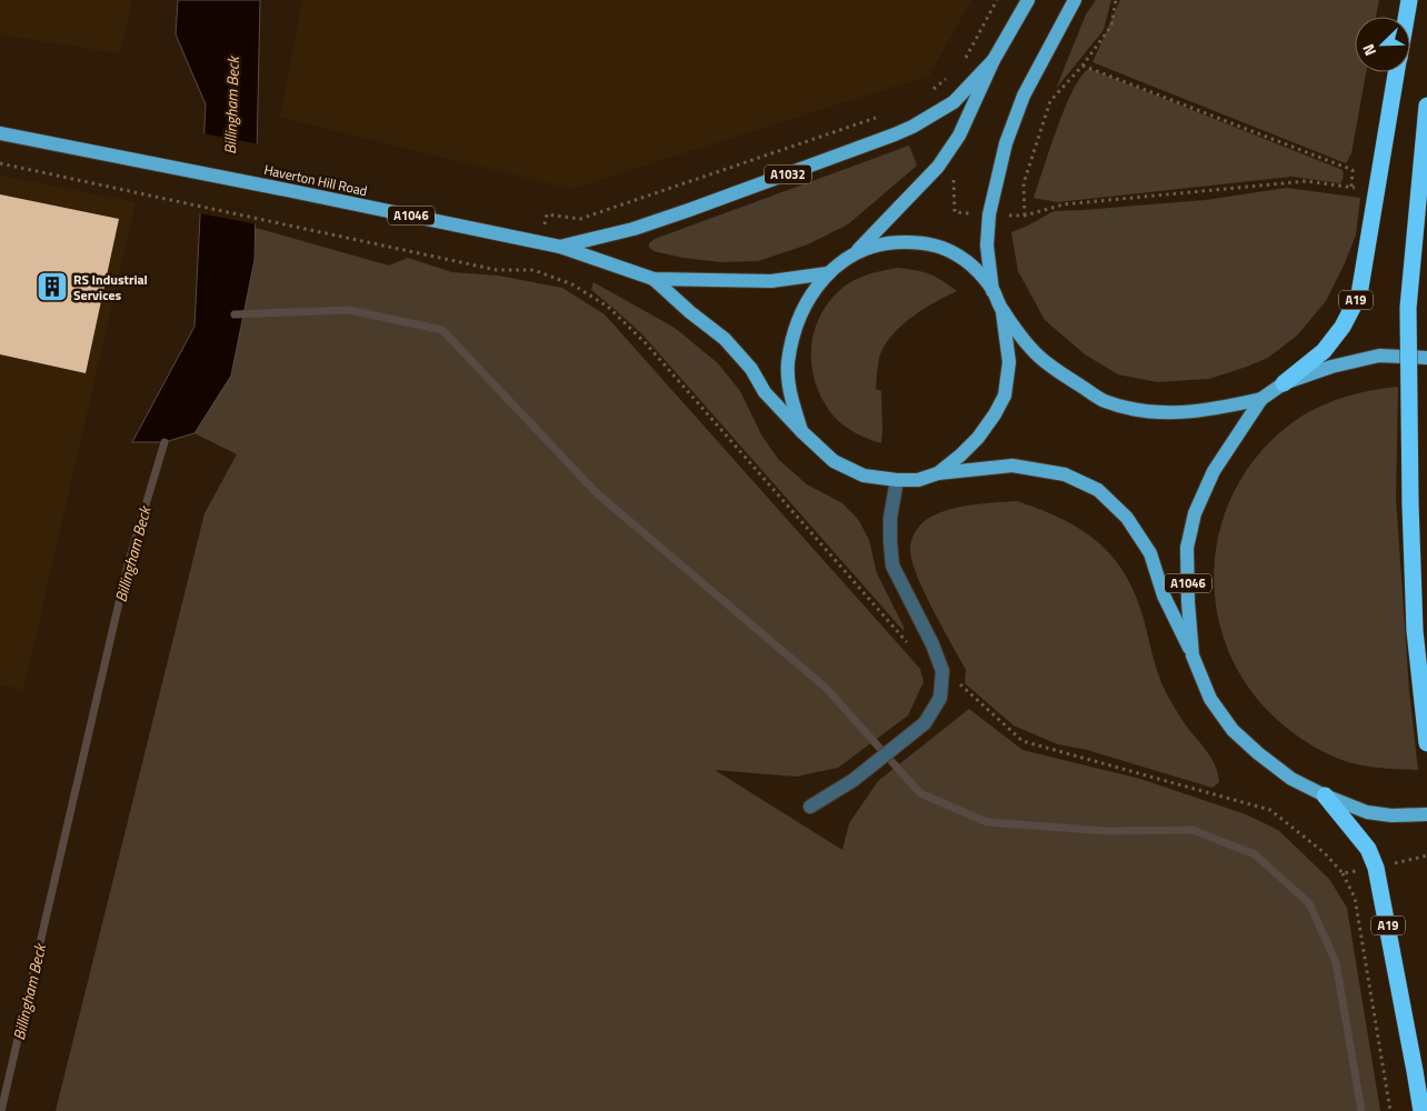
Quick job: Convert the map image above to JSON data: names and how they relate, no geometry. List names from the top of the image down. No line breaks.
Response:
{"streets":{"highway":["A19"],"main road":["A1032","Haverton Hill Road","A1046"]},"crossings":[["A1032","Haverton Hill Road"],["A1032","A1046"],["Haverton Hill Road","A1046"],["A1046","A19"]],"water":["Billingham Beck"],"places":{"building":["RS Industrial Services"]},"north":"bottom left"}
